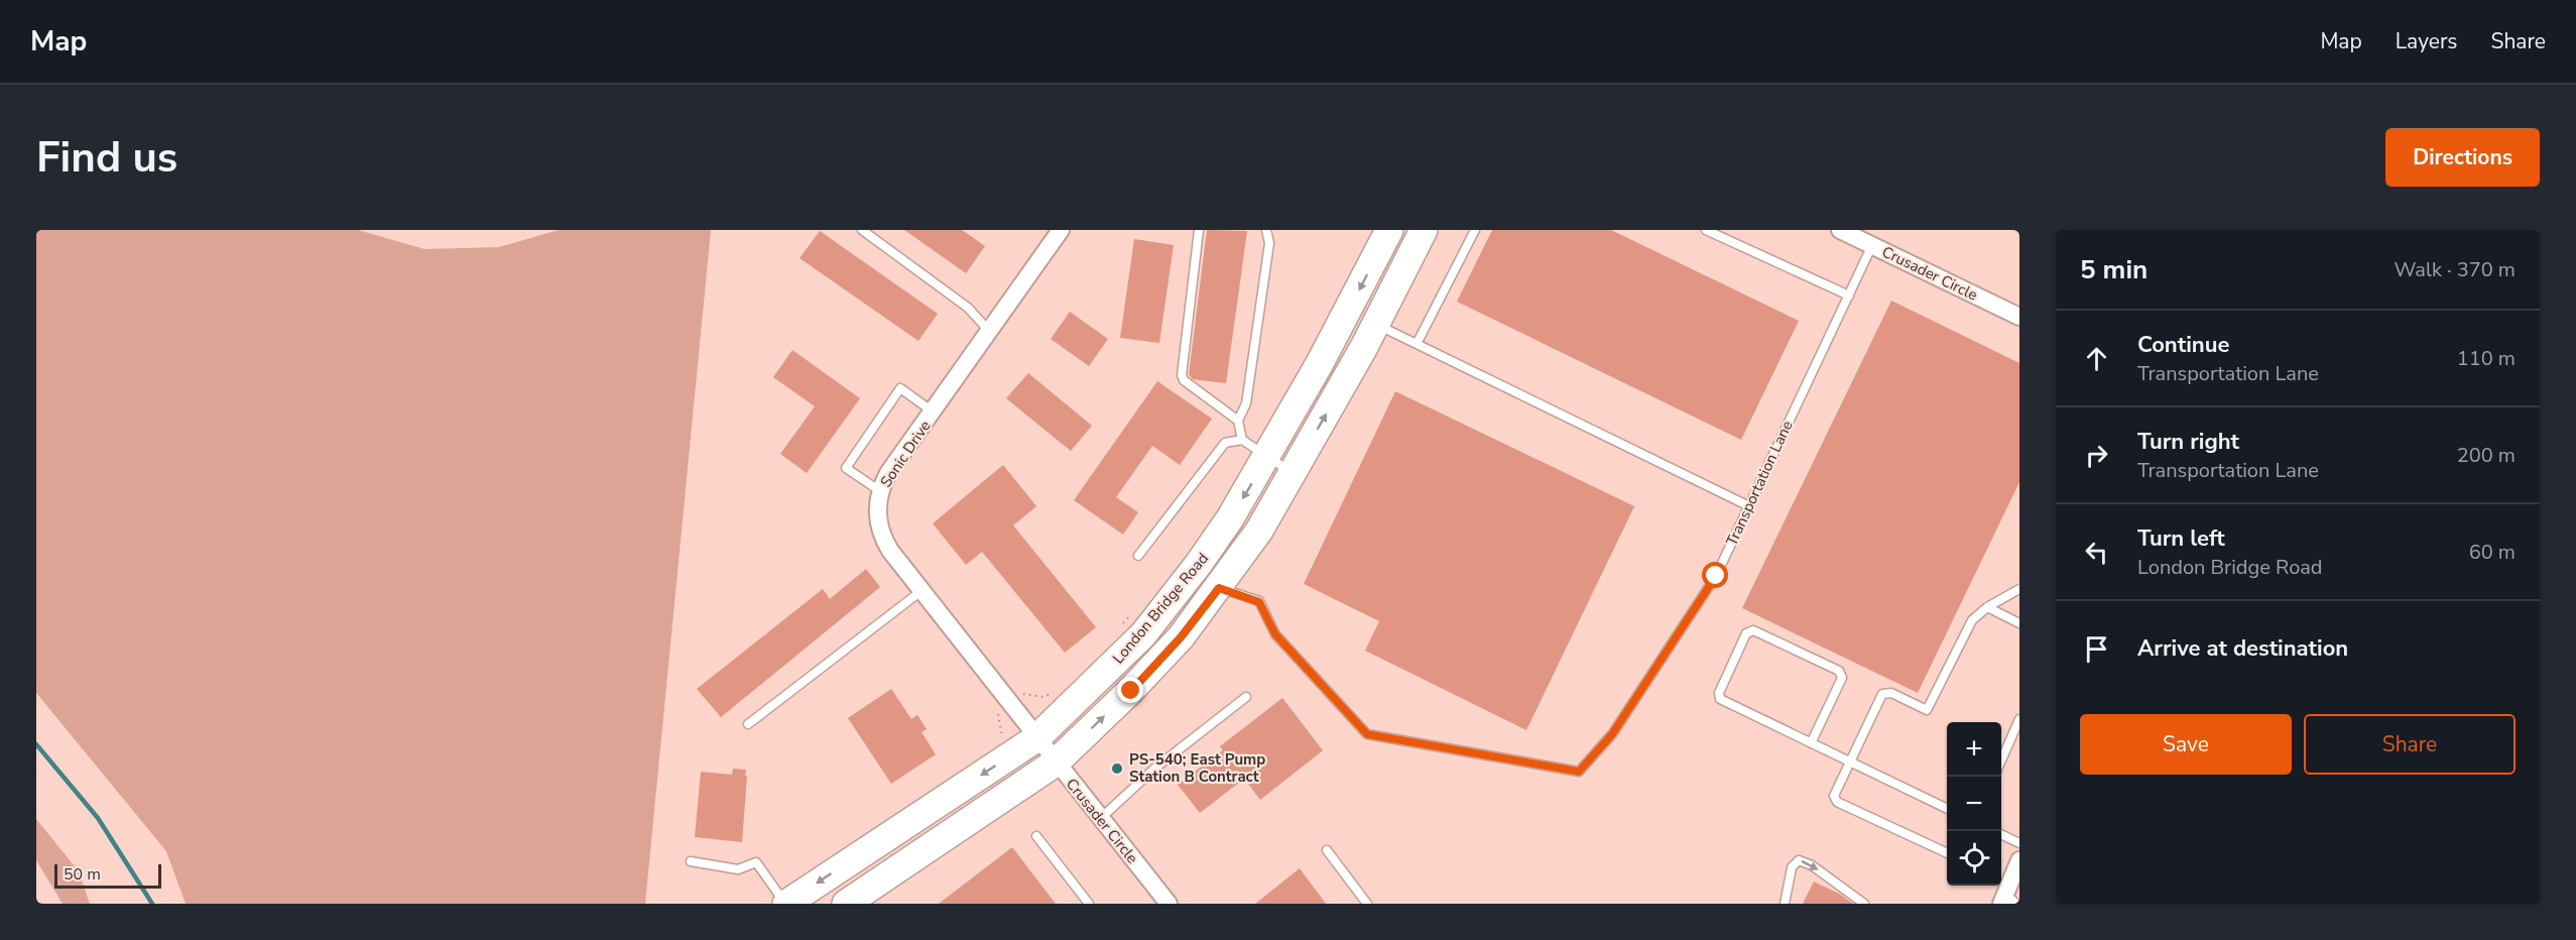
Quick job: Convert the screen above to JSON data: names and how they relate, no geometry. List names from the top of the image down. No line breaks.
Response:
{"streets":{"main road":["London Bridge Road"],"street":["Crusader Circle","Sonic Drive"],"lane":["Transportation Lane"]},"crossings":[["Crusader Circle","Sonic Drive"],["Crusader Circle","Transportation Lane"],["Crusader Circle","London Bridge Road"],["Sonic Drive","London Bridge Road"],["Transportation Lane","London Bridge Road"]],"places":["PS-540; East Pump Station B Contract"],"scale_bar":"50 m","page":{"header":"Map","nav":["Map","Layers","Share"],"buttons":["Directions",["Save","Share"]],"title":"Find us","heading":["5 min","Walk · 370 m"],"list":[["Continue","Transportation Lane","110 m"],["Turn right","Transportation Lane","200 m"],["Turn left","London Bridge Road","60 m"],"Arrive at destination"],"map_buttons":["+","−"],"scale":"50 m"}}
